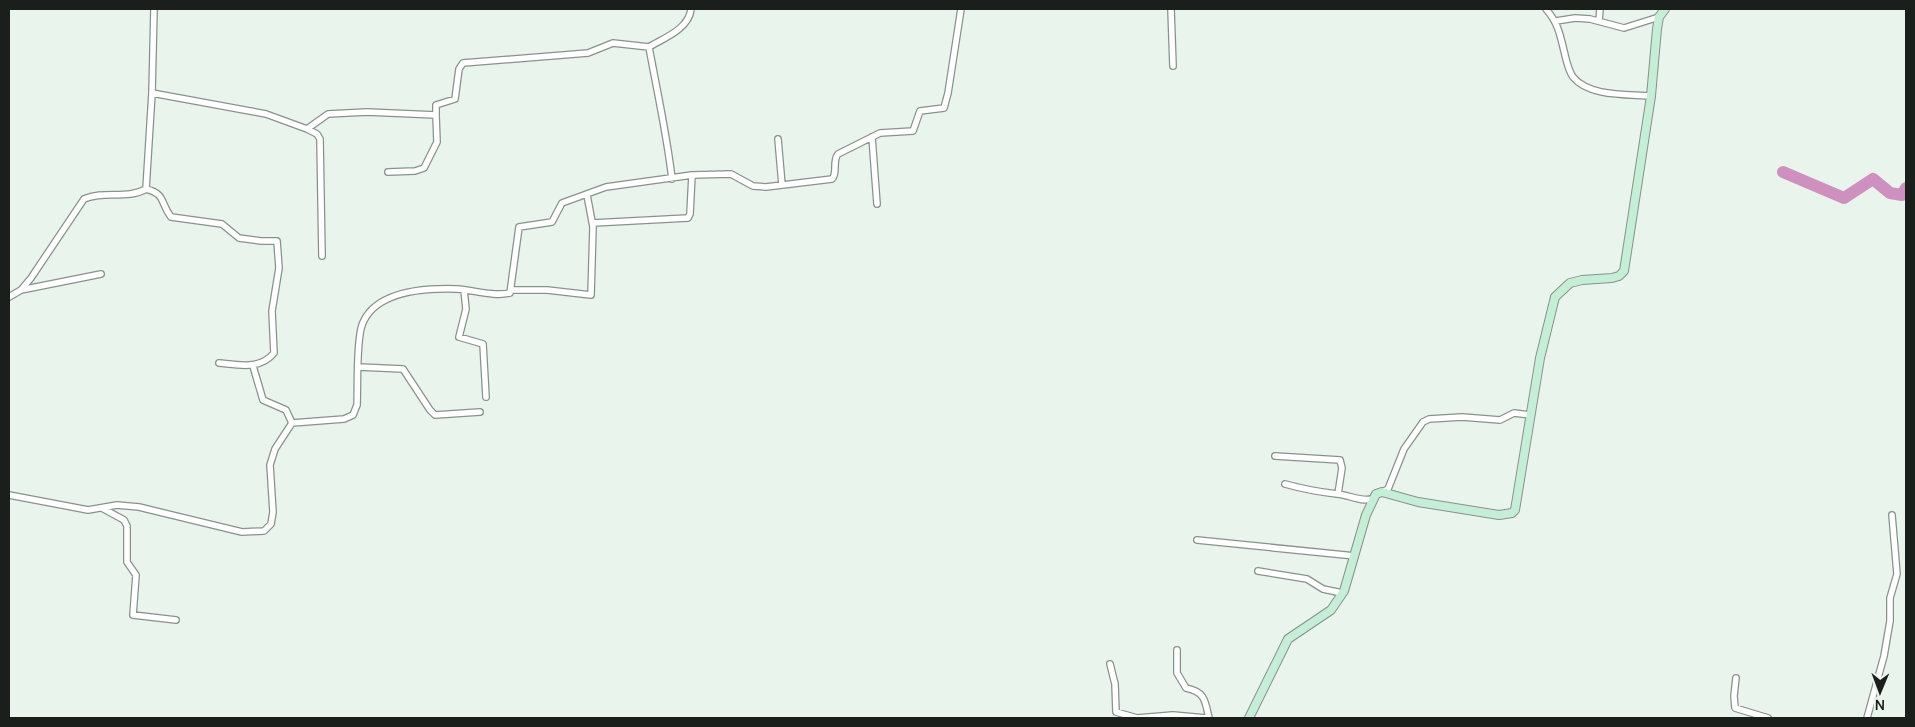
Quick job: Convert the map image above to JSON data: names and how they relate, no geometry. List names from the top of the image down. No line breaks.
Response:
{"north":"bottom"}
